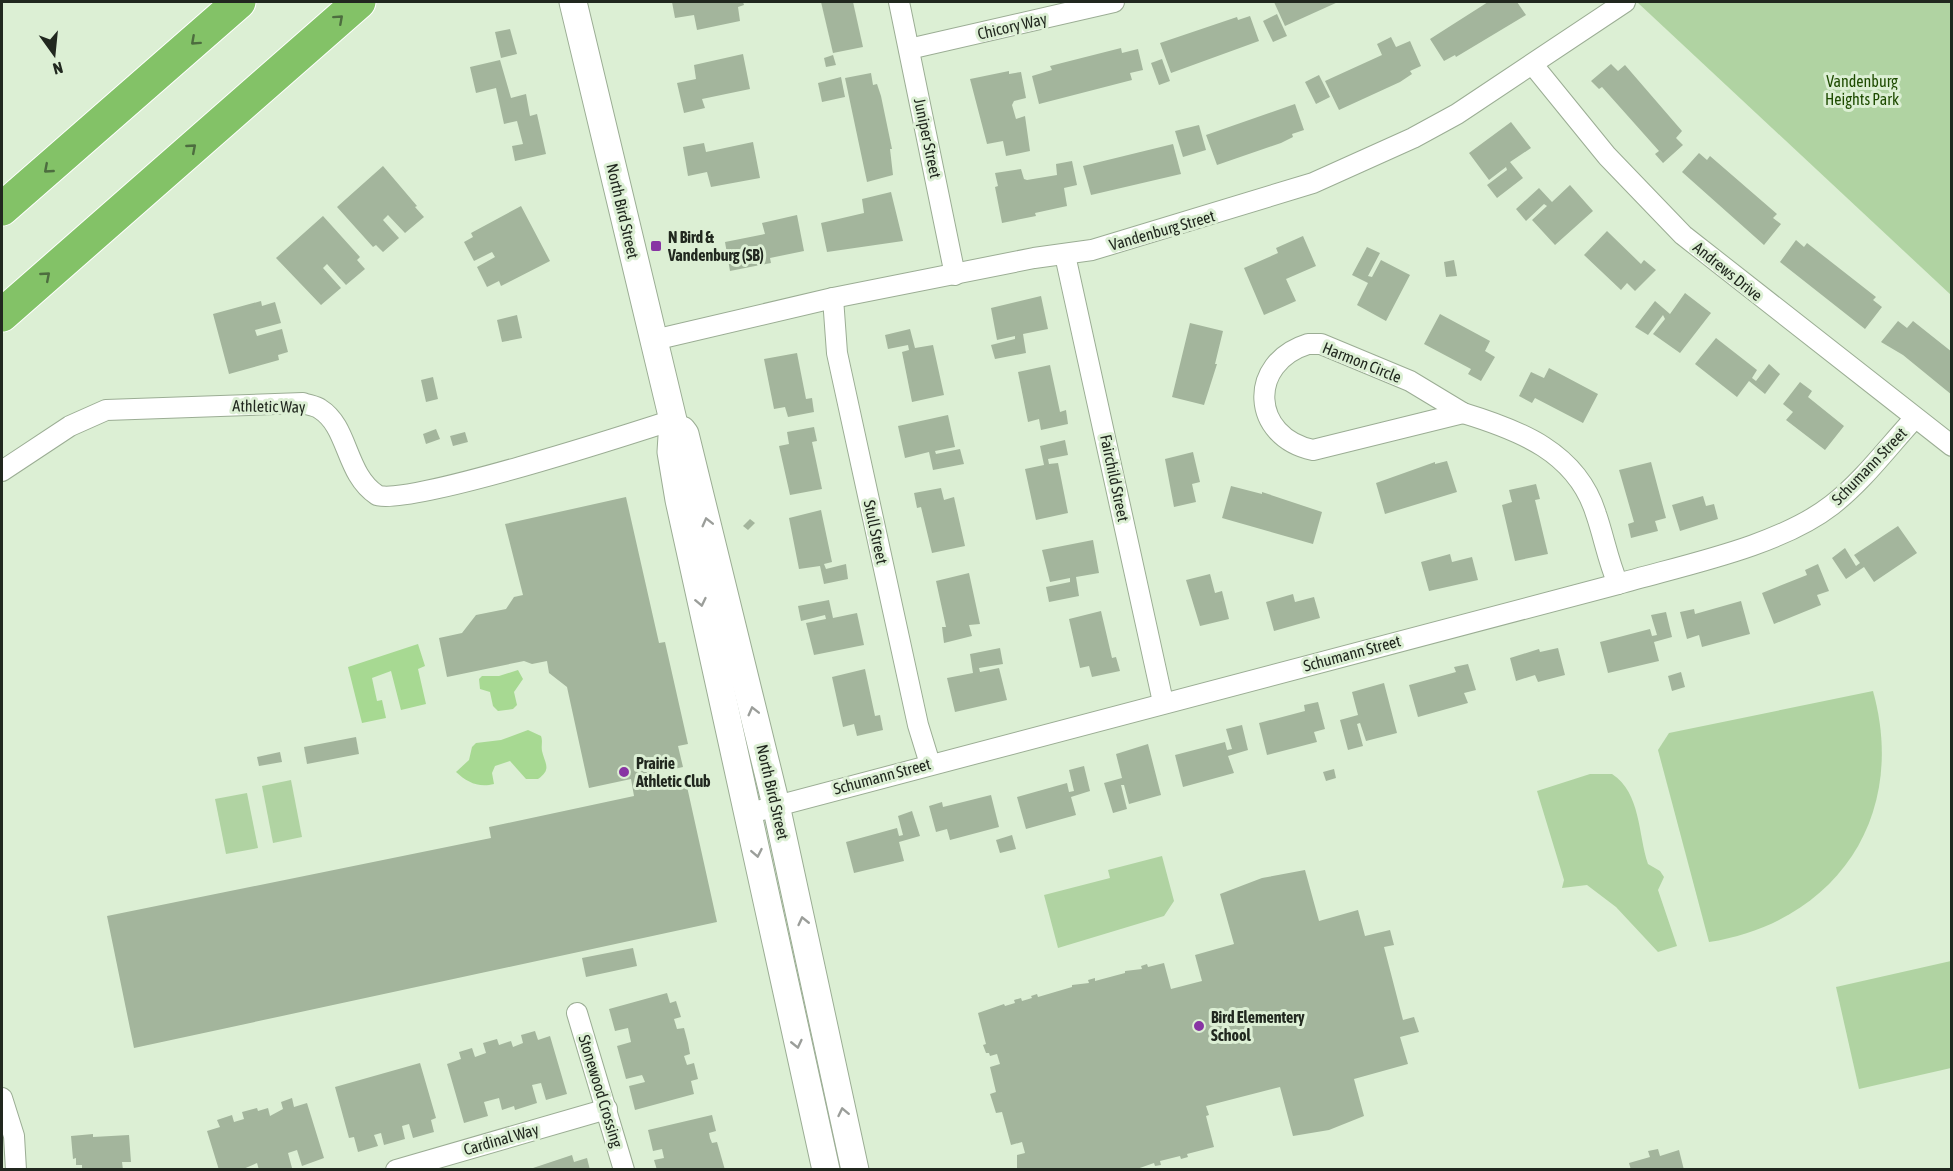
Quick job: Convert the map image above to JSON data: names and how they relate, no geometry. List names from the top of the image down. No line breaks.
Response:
{"streets":{"street":["Chicory Way","Juniper Street","North Bird Street","Vandenburg Street","Andrews Drive","Harmon Circle","Athletic Way","Schumann Street","Fairchild Street","Stull Street","Stonewood Crossing","Cardinal Way"]},"crossings":[["Chicory Way","Juniper Street"],["Juniper Street","Vandenburg Street"],["North Bird Street","Vandenburg Street"],["North Bird Street","Athletic Way"],["North Bird Street","Schumann Street"],["Vandenburg Street","Andrews Drive"],["Vandenburg Street","Fairchild Street"],["Vandenburg Street","Stull Street"],["Andrews Drive","Schumann Street"],["Harmon Circle","Schumann Street"],["Schumann Street","Fairchild Street"],["Schumann Street","Stull Street"],["Stonewood Crossing","Cardinal Way"]],"parks":["Vandenburg Heights Park"],"places":{"transit":["N Bird & Vandenburg (SB)"],"other":["Prairie Athletic Club","Bird Elementery School"]},"north":"bottom"}
